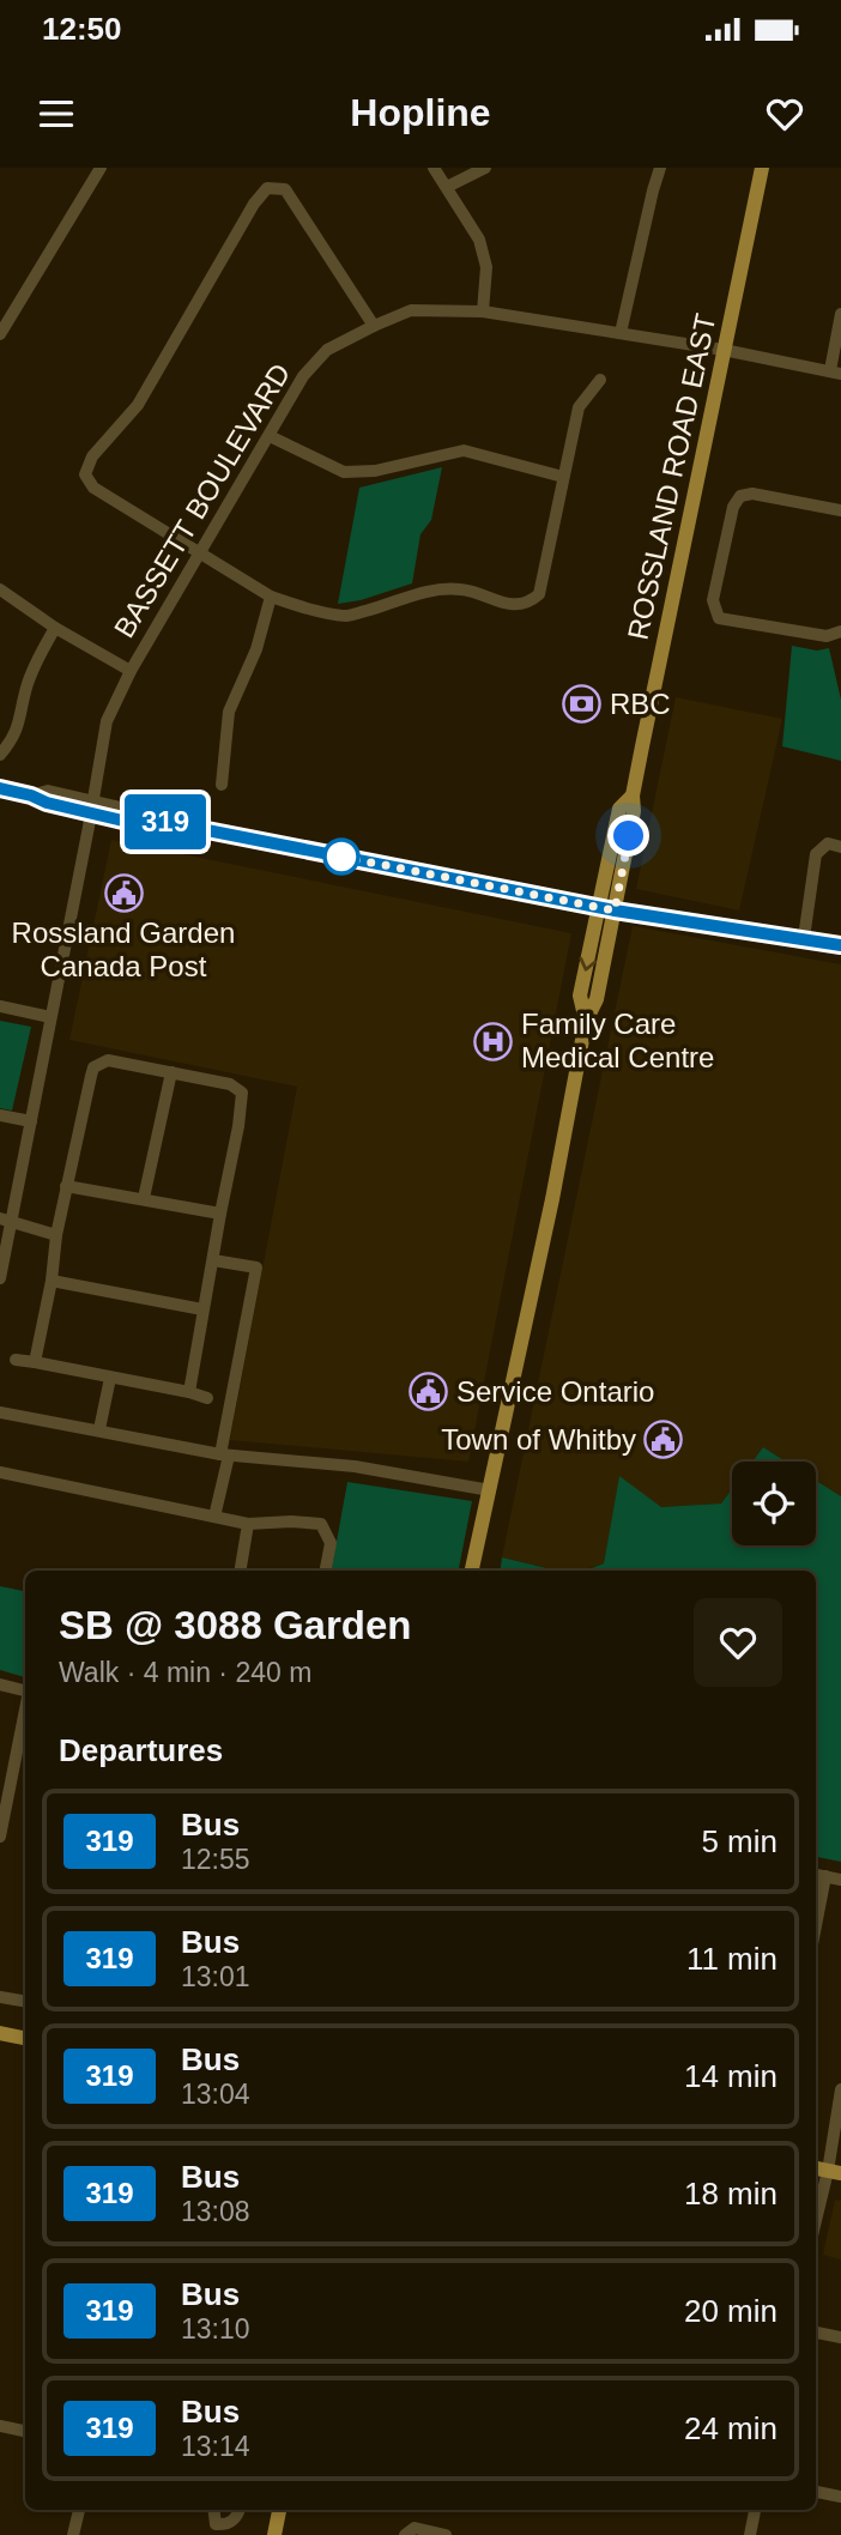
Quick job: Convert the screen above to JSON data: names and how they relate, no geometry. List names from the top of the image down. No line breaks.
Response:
{"streets":{"main road":["ROSSLAND ROAD EAST"],"street":["BASSETT BOULEVARD"]},"crossings":[["ROSSLAND ROAD EAST","BASSETT BOULEVARD"]],"places":{"bank":["RBC"],"public building":["Rossland Garden Canada Post","Service Ontario","Town of Whitby"],"hospital":["Family Care Medical Centre"]},"lines":["bus line 319"],"page":{"status":"12:50","header":"Hopline","on_map":"319","heading":[["SB @ 3088 Garden","Walk · 4 min · 240 m"],"Departures"],"list":[{"mark":"319","name":"Bus","note":"12:55","value":"5 min"},{"mark":"319","name":"Bus","note":"13:01","value":"11 min"},{"mark":"319","name":"Bus","note":"13:04","value":"14 min"},{"mark":"319","name":"Bus","note":"13:08","value":"18 min"},{"mark":"319","name":"Bus","note":"13:10","value":"20 min"},{"mark":"319","name":"Bus","note":"13:14","value":"24 min"}]}}
